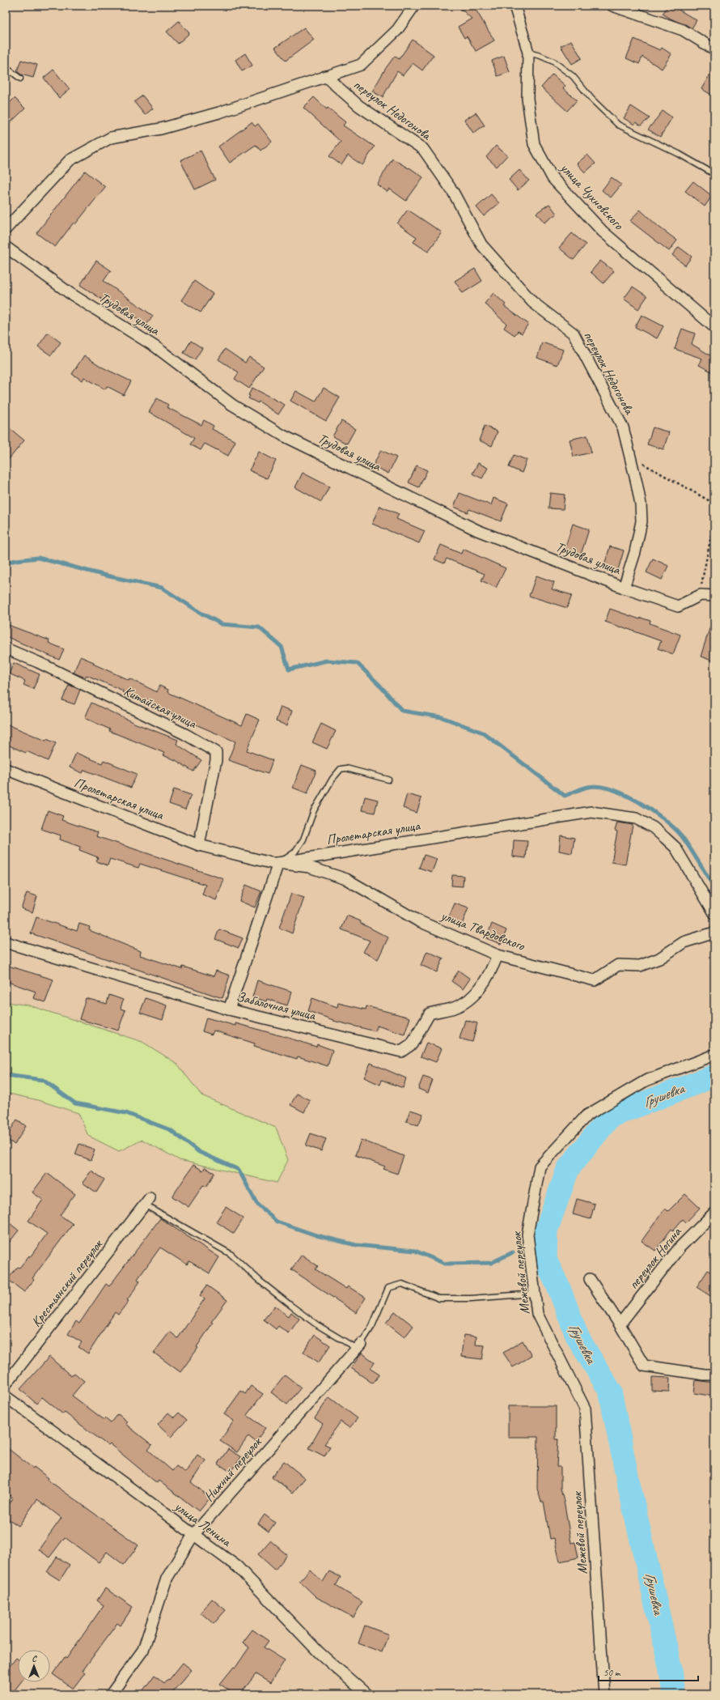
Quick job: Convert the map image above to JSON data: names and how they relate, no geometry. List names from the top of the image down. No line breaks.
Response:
{"streets":{"street":["переулок Недогонова","улица Чухновского","Трудовая улица","Китайская улица","Пролетарская улица","улица Твардовского","Забалочная улица","переулок Ногина","Межевой переулок","Крестьянский переулок","Нижний переулок","улица Ленина"]},"crossings":[["переулок Недогонова","Трудовая улица"],["Китайская улица","Пролетарская улица"],["Пролетарская улица","улица Твардовского"],["улица Твардовского","Забалочная улица"],["Нижний переулок","улица Ленина"]],"water":["Грушевка"],"scale_bar":"50 m","north":"top"}
